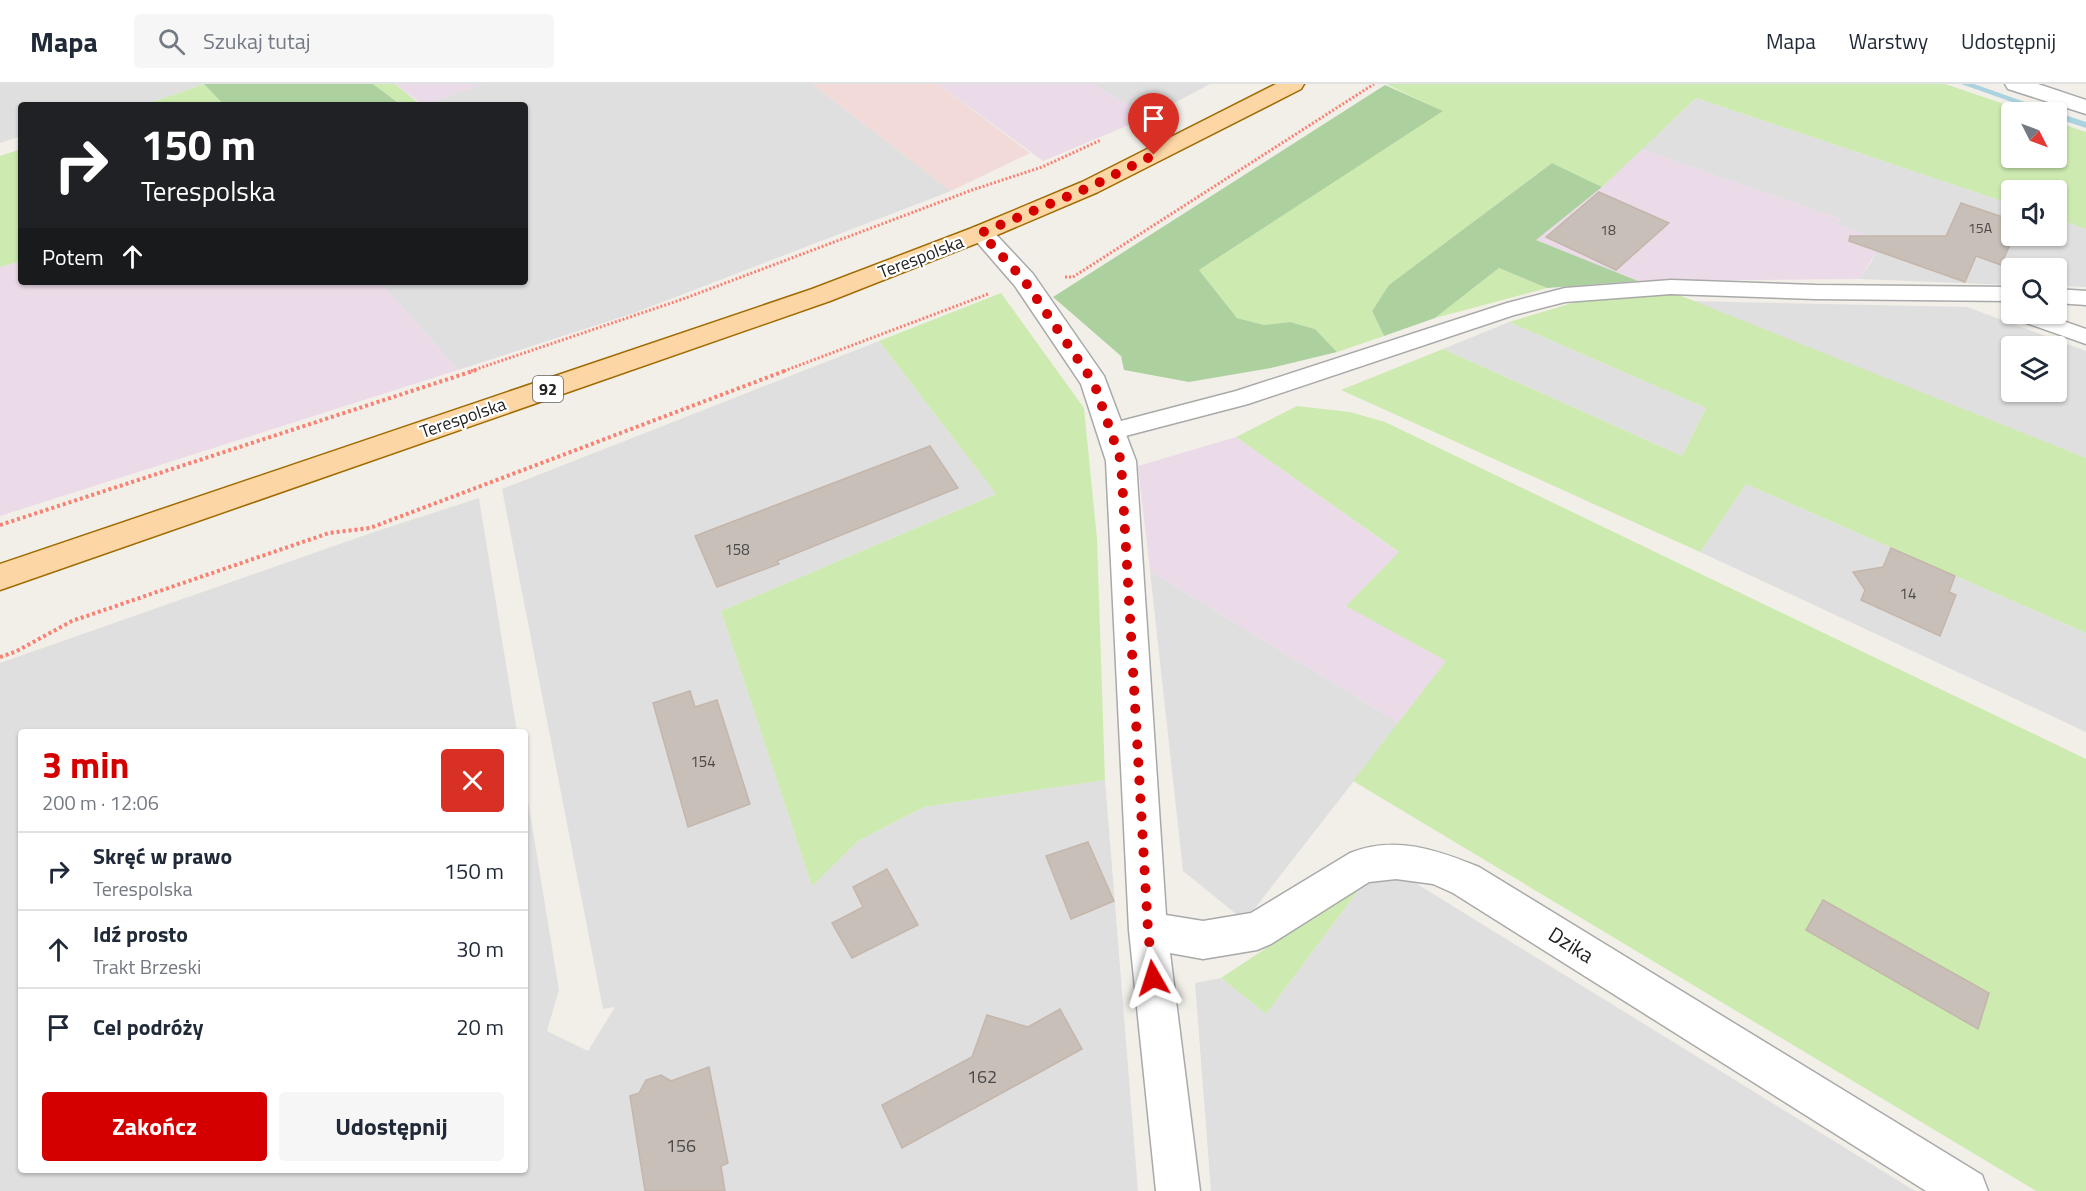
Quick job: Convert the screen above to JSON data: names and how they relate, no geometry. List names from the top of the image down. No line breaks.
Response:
{"streets":{"main road":["Terespolska","92"],"street":["Dzika"]},"house_numbers":["15A","18","158","14","154","162","156"],"north":"bottom right","page":{"header":"Mapa","search":"Szukaj tutaj","nav":["Mapa","Warstwy","Udostępnij"],"turn":["150 m","Terespolska"],"then":"Potem","heading":["3 min","200 m · 12:06"],"list":[{"name":"Skręć w prawo","note":"Terespolska","value":"150 m"},{"name":"Idź prosto","note":"Trakt Brzeski","value":"30 m"},{"name":"Cel podróży","value":"20 m"}],"buttons":["Zakończ","Udostępnij"]}}
